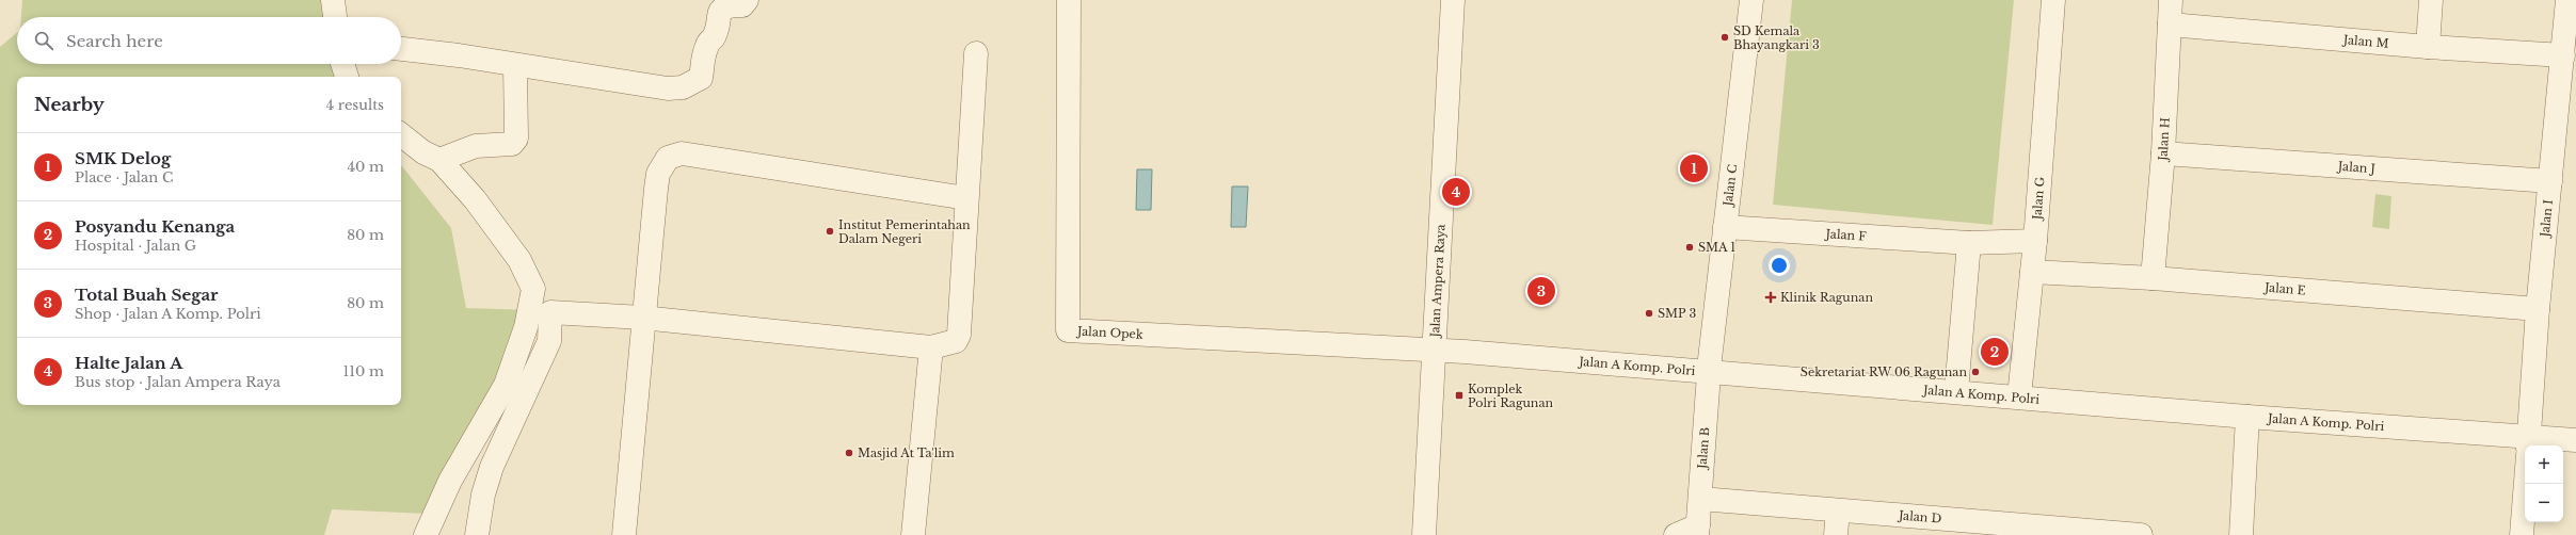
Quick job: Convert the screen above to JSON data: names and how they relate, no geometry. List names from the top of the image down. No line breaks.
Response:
{"streets":{"street":["Jalan M","Jalan H","Jalan J","Jalan C","Jalan G","Jalan I","Jalan F","Jalan Ampera Raya","Jalan E","Jalan Opek","Jalan A Komp. Polri","Jalan B","Jalan D"]},"crossings":[["Jalan M","Jalan H"],["Jalan M","Jalan I"],["Jalan H","Jalan J"],["Jalan H","Jalan E"],["Jalan J","Jalan I"],["Jalan C","Jalan F"],["Jalan C","Jalan A Komp. Polri"],["Jalan C","Jalan B"],["Jalan G","Jalan F"],["Jalan G","Jalan E"],["Jalan G","Jalan A Komp. Polri"],["Jalan I","Jalan E"],["Jalan Ampera Raya","Jalan Opek"],["Jalan Ampera Raya","Jalan A Komp. Polri"],["Jalan Opek","Jalan A Komp. Polri"],["Jalan A Komp. Polri","Jalan B"],["Jalan B","Jalan D"]],"places":{"other":["SD Kemala Bhayangkari 3","Institut Pemerintahan Dalam Negeri","SMA 1","SMP 3","Sekretariat RW 06 Ragunan","Masjid At Ta'lim"],"health":["Klinik Ragunan"],"transit":["Komplek Polri Ragunan"]},"page":{"search":"Search here","heading":["Nearby","4 results"],"list":[{"mark":"1","name":"SMK Delog","note":"Place · Jalan C","value":"40 m"},{"mark":"2","name":"Posyandu Kenanga","note":"Hospital · Jalan G","value":"80 m"},{"mark":"3","name":"Total Buah Segar","note":"Shop · Jalan A Komp. Polri","value":"80 m"},{"mark":"4","name":"Halte Jalan A","note":"Bus stop · Jalan Ampera Raya","value":"110 m"}],"pins":["1","4","3","2"],"map_buttons":["+","−"]}}
